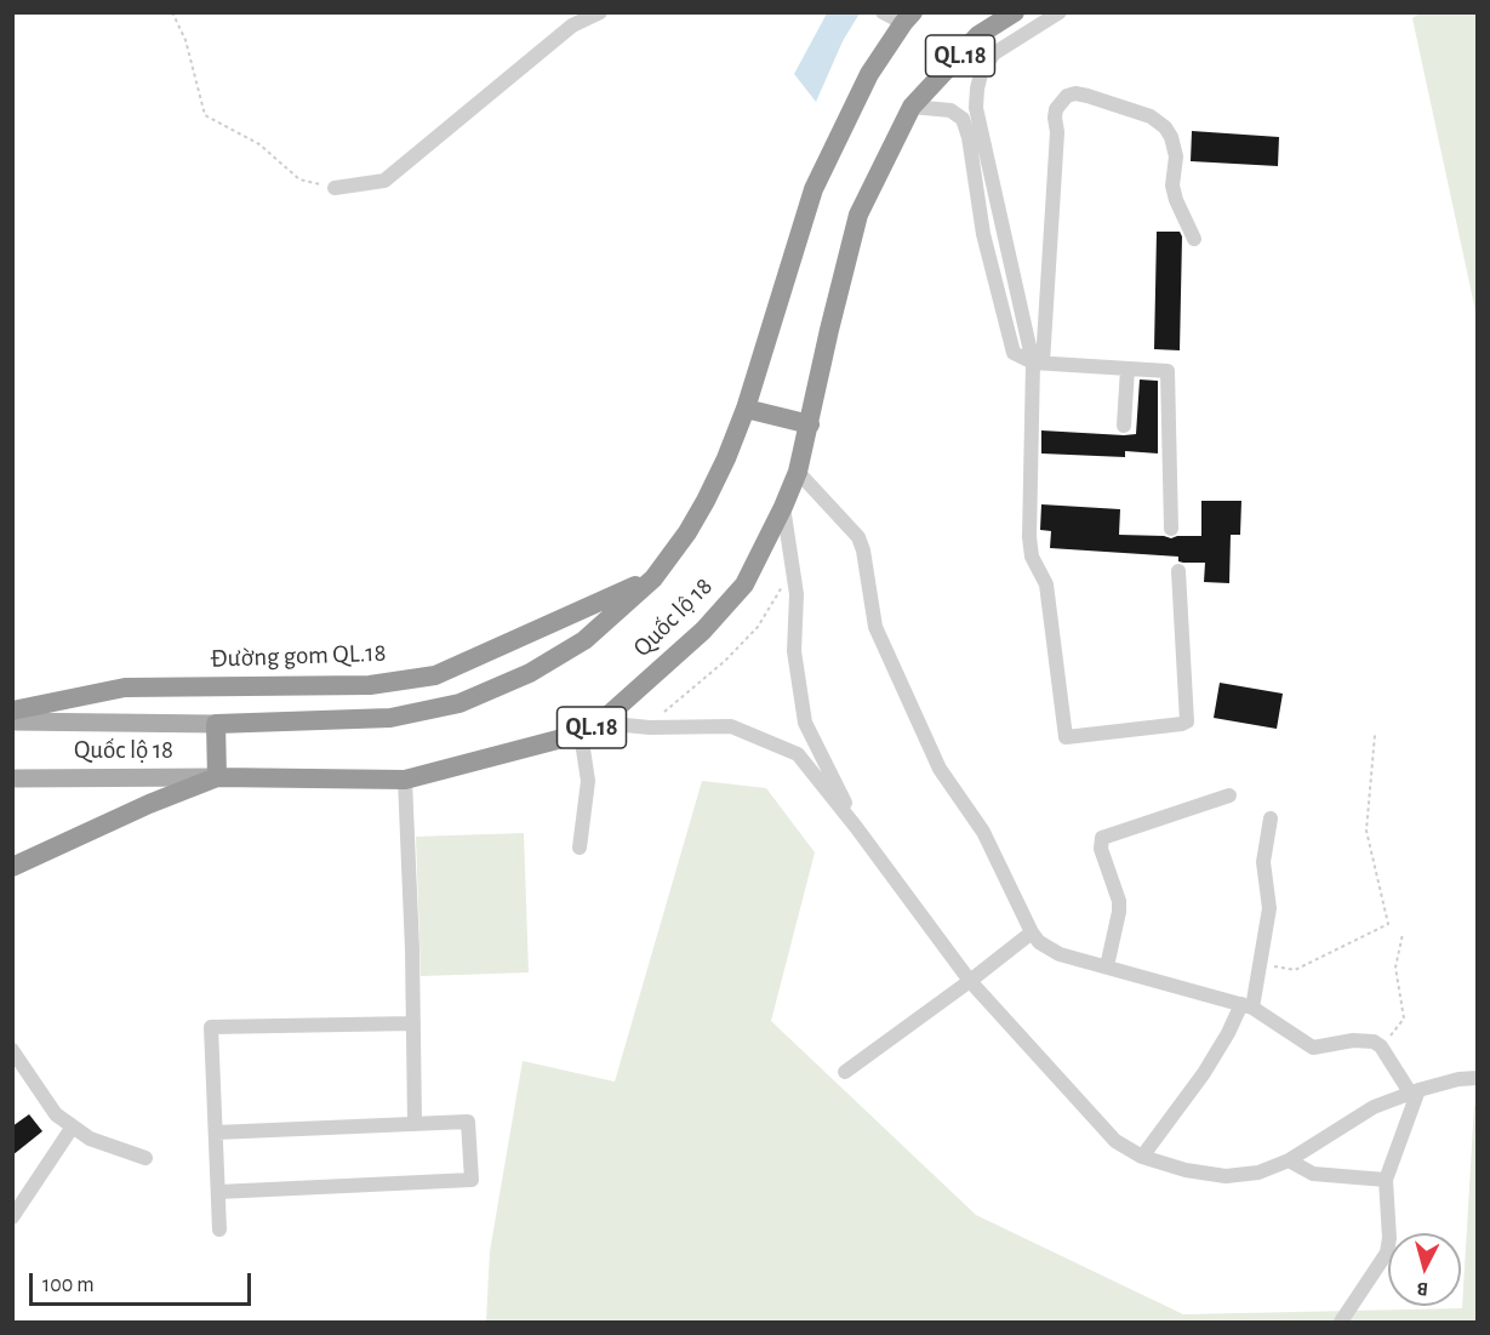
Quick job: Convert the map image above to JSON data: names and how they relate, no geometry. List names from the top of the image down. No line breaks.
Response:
{"streets":{"highway":["QL.18","Quốc lộ 18","Đường gom QL.18"]},"crossings":[["Quốc lộ 18","Đường gom QL.18"]],"scale_bar":"100 m","north":"bottom"}
